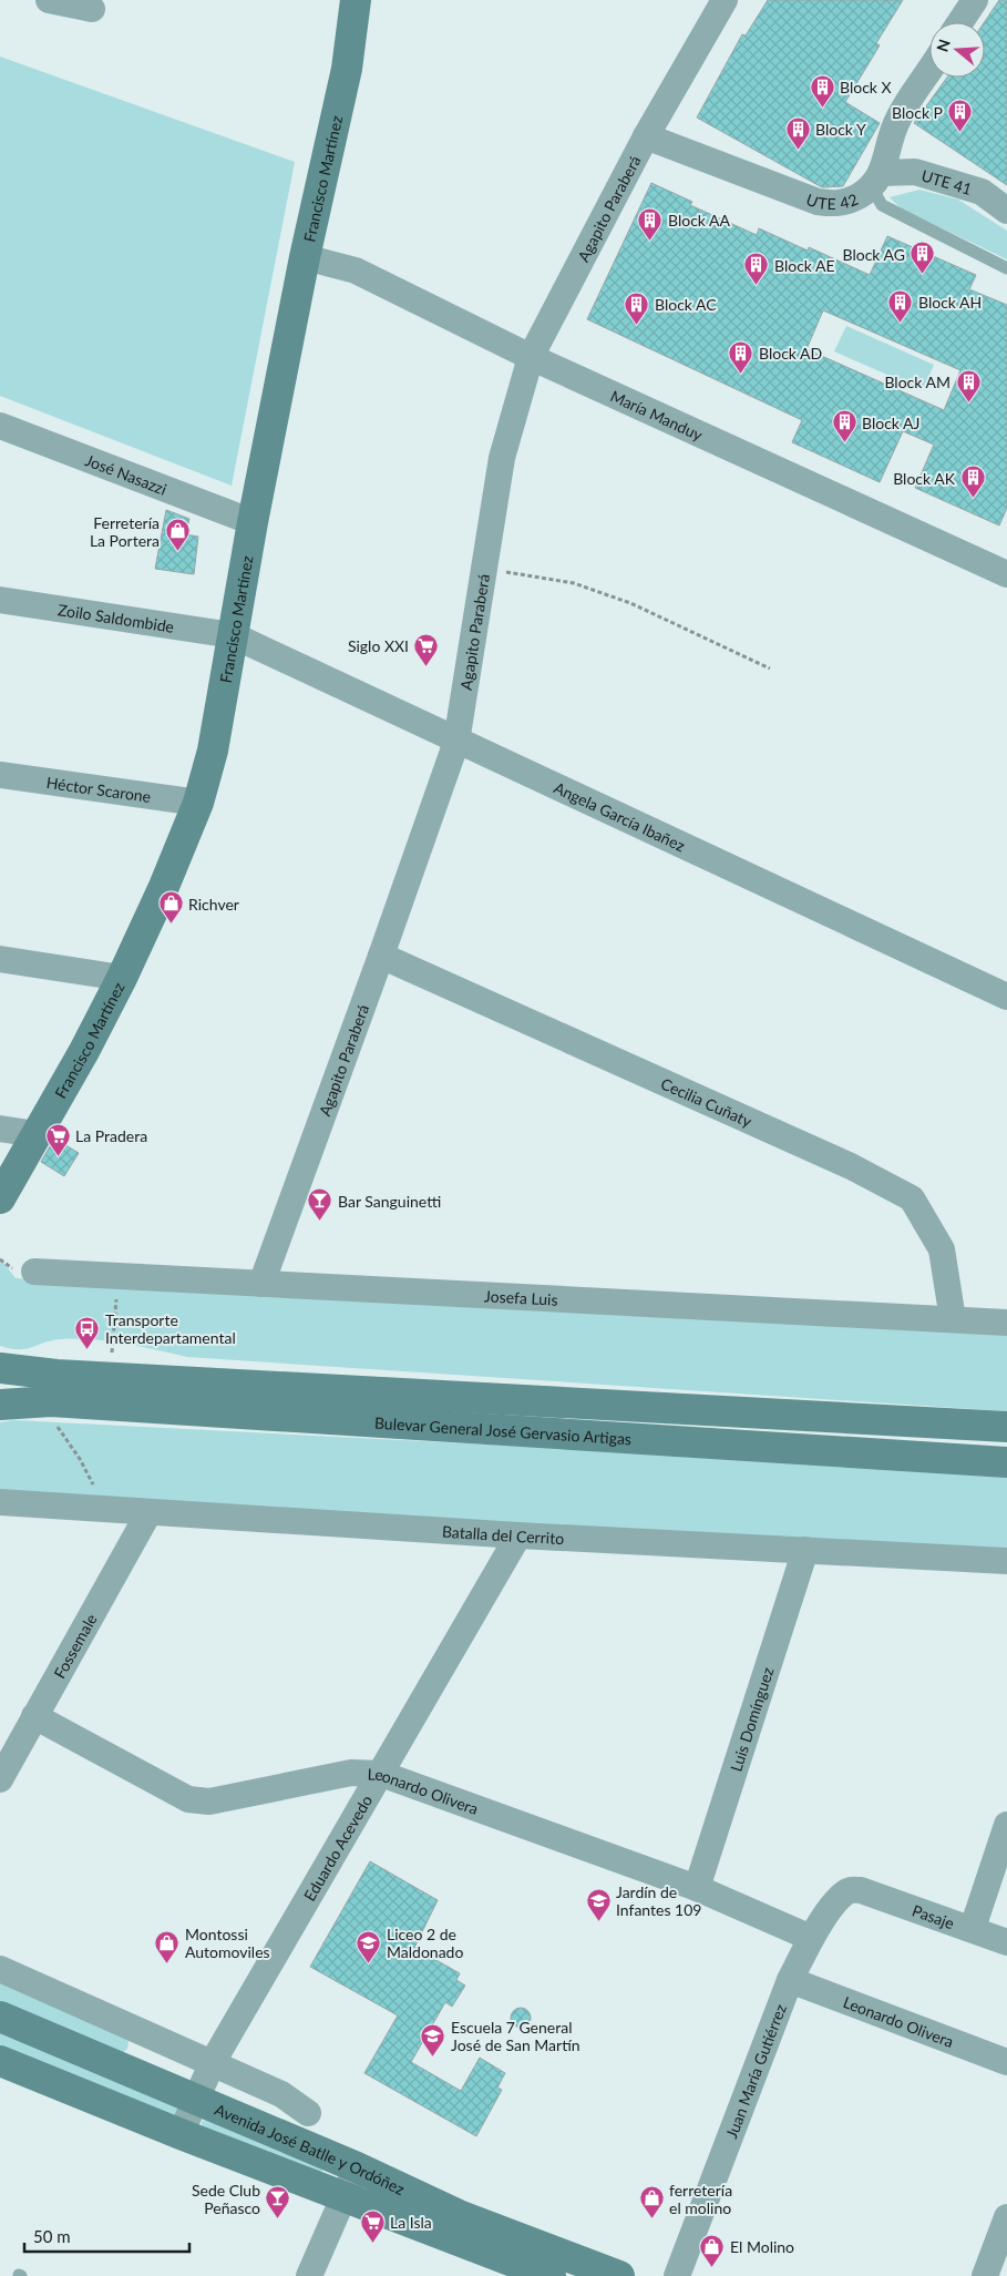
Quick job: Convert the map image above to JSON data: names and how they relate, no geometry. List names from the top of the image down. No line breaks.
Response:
{"streets":{"main road":["Francisco Martínez","Bulevar General José Gervasio Artigas","Avenida José Batlle y Ordóñez"],"street":["UTE 41","UTE 42","Agapito Paraberá","María Manduy","José Nasazzi","Zoilo Saldombide","Héctor Scarone","Angela García Ibañez","Cecilia Cuñaty","Josefa Luis","Batalla del Cerrito","Fossemale","Luis Domínguez","Leonardo Olivera","Eduardo Acevedo","Pasaje","Juan María Gutiérrez"]},"crossings":[["Francisco Martínez","María Manduy"],["Francisco Martínez","José Nasazzi"],["Francisco Martínez","Zoilo Saldombide"],["Francisco Martínez","Héctor Scarone"],["Francisco Martínez","Angela García Ibañez"],["UTE 41","UTE 42"],["UTE 42","Agapito Paraberá"],["Agapito Paraberá","María Manduy"],["Agapito Paraberá","Angela García Ibañez"],["Agapito Paraberá","Cecilia Cuñaty"],["Agapito Paraberá","Josefa Luis"],["Zoilo Saldombide","Angela García Ibañez"],["Cecilia Cuñaty","Josefa Luis"],["Batalla del Cerrito","Fossemale"],["Batalla del Cerrito","Luis Domínguez"],["Batalla del Cerrito","Eduardo Acevedo"],["Fossemale","Leonardo Olivera"],["Luis Domínguez","Leonardo Olivera"],["Leonardo Olivera","Eduardo Acevedo"],["Leonardo Olivera","Juan María Gutiérrez"],["Eduardo Acevedo","Avenida José Batlle y Ordóñez"],["Pasaje","Juan María Gutiérrez"]],"places":{"building":["Block X","Block P","Block Y","Block AA","Block AG","Block AE","Block AH","Block AC","Block AD","Block AM","Block AJ","Block AK"],"shop":["Ferretería La Portera","Richver","Montossi Automoviles","ferretería el molino","El Molino"],"supermarket":["Siglo XXI","La Pradera","La Isla"],"bar":["Bar Sanguinetti","Sede Club Peñasco"],"bus stop":["Transporte Interdepartamental"],"school or university":["Jardín de Infantes 109","Liceo 2 de Maldonado","Escuela 7 General José de San Martín"]},"scale_bar":"50 m","north":"left"}
